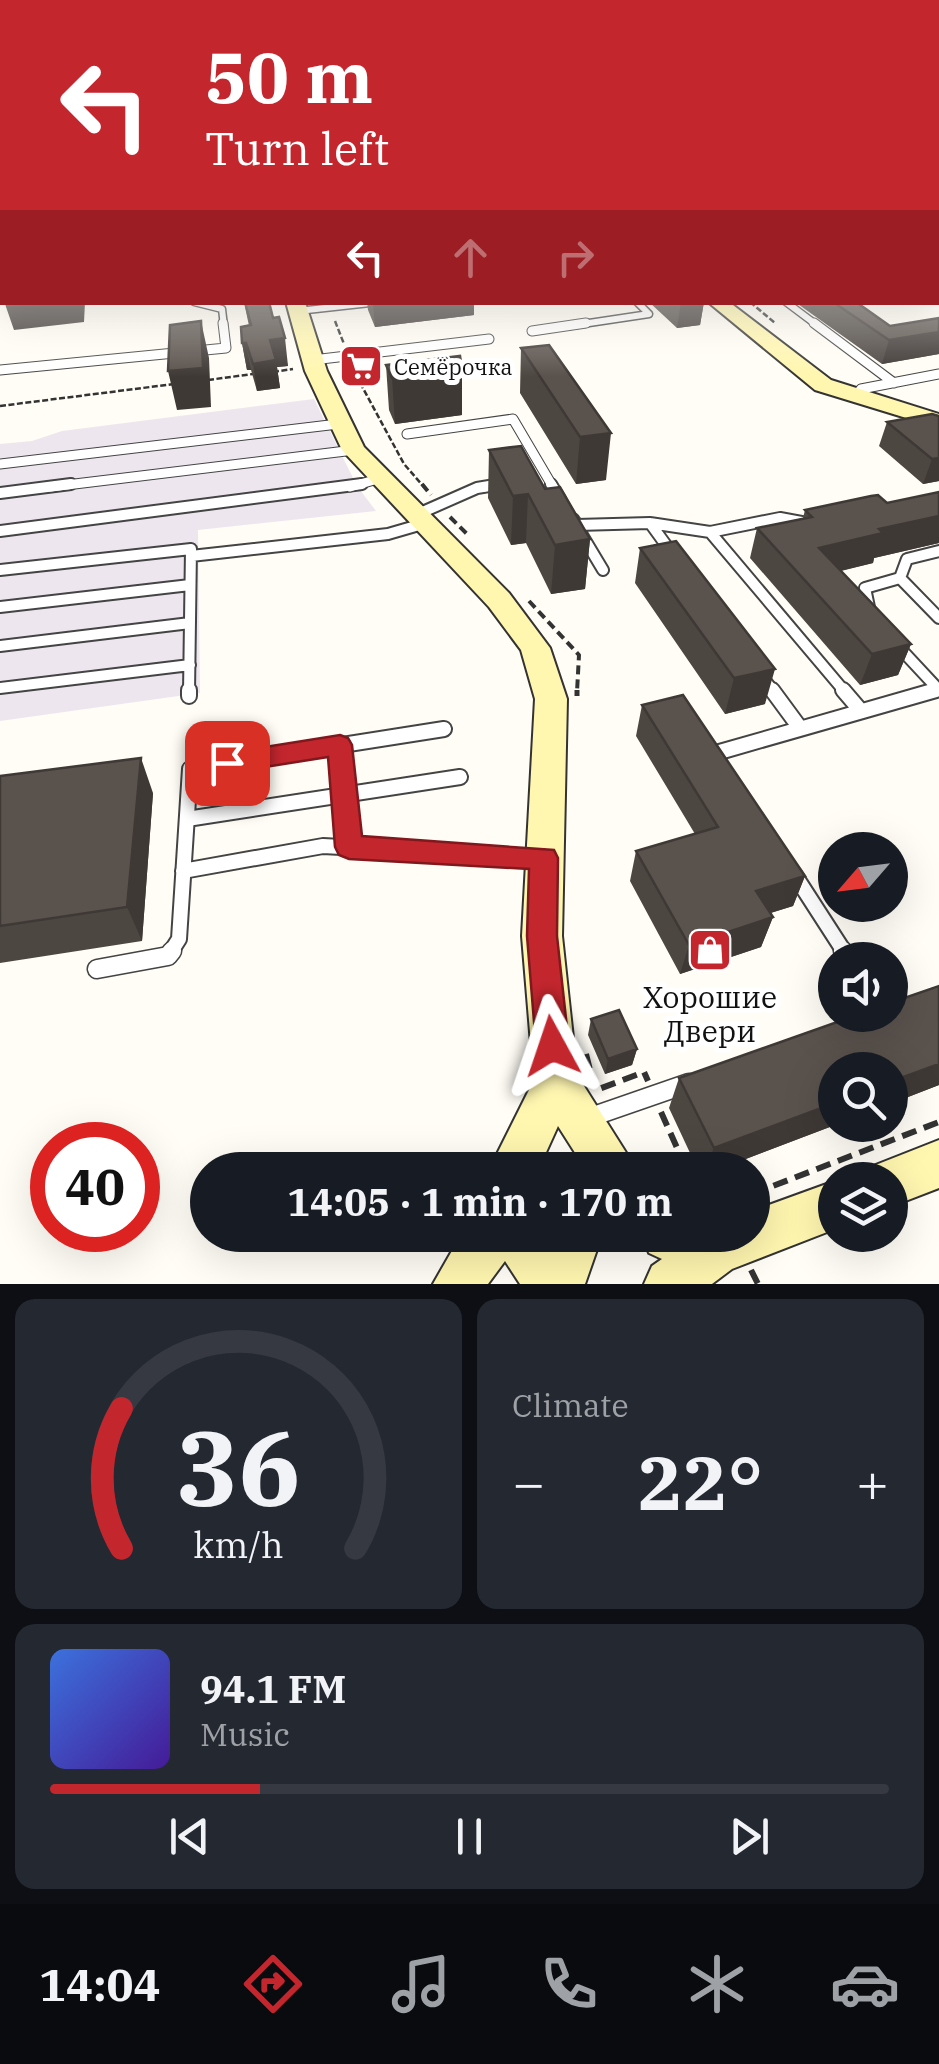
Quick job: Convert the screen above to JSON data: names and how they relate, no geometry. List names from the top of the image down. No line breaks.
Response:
{"places":{"supermarket":["Семёрочка"],"shop":["Хорошие Двери"]},"north":"bottom left","page":{"turn":["50 m","Turn left"],"limit":"40","trip":"14:05 · 1 min · 170 m","tile":"Climate","heat":["−","22°","+"],"song":["94.1 FM","Music"],"tabs":"14:04","gauge":["36","km/h"]}}
